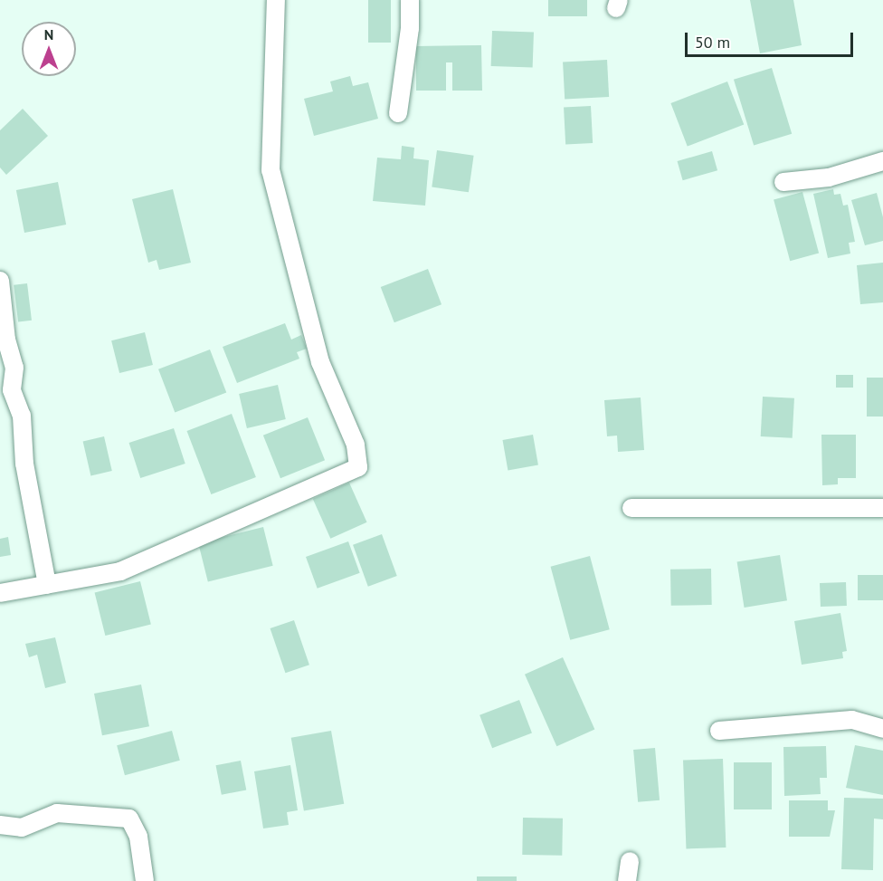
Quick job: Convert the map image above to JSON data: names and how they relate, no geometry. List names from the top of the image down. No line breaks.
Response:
{"scale_bar":"50 m","north":"top"}
